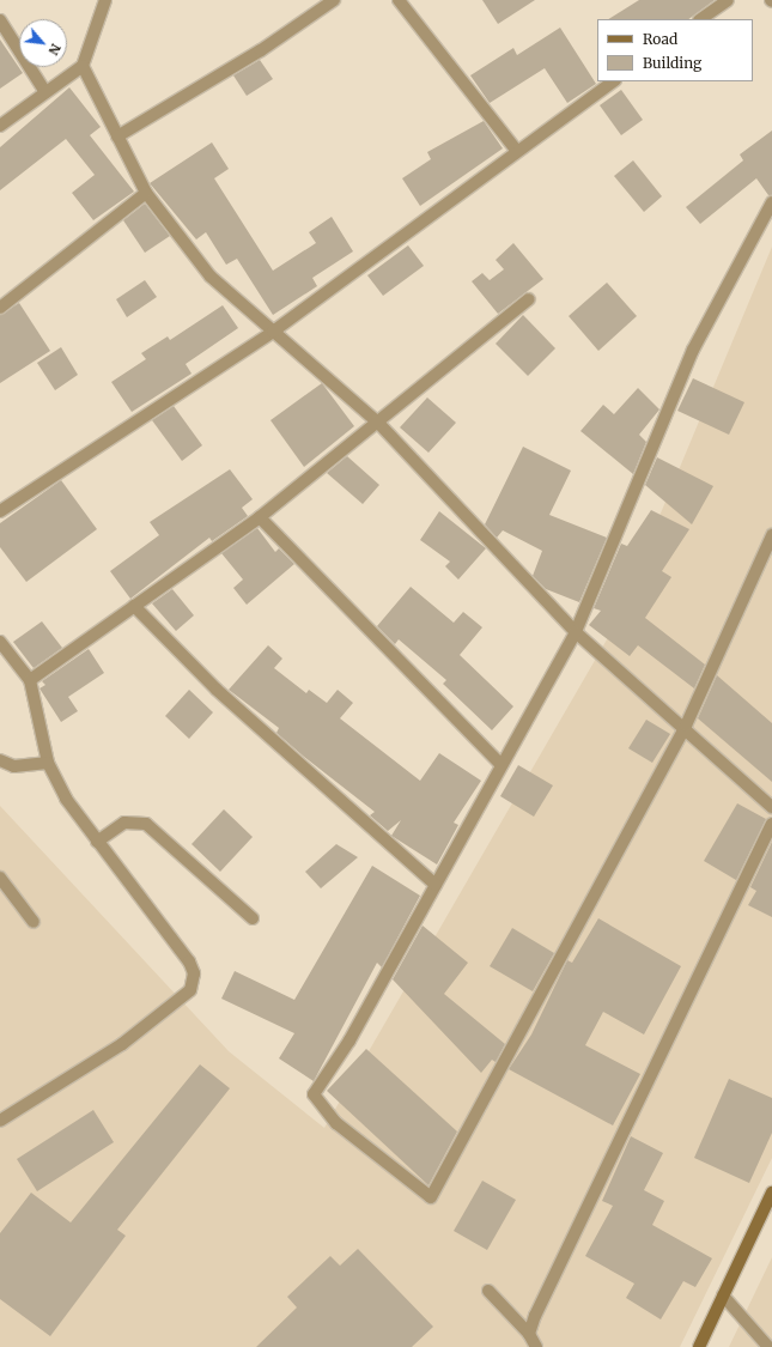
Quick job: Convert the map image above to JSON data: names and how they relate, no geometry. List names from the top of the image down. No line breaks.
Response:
{"legend":["Road","Building"],"north":"bottom right"}
